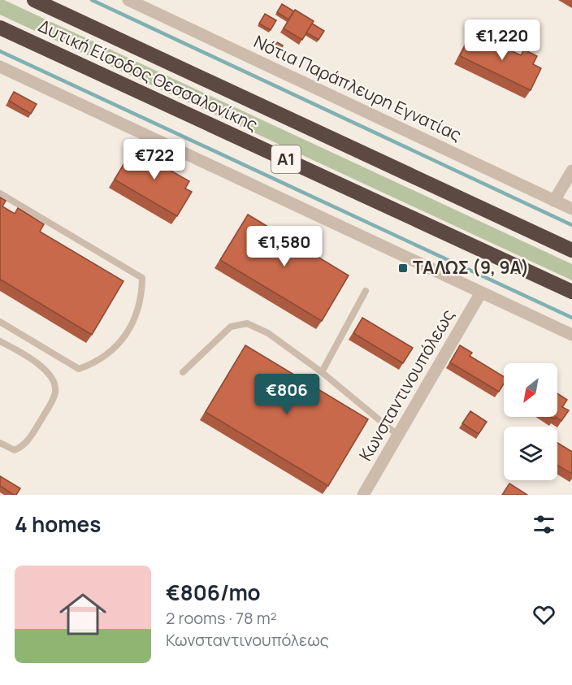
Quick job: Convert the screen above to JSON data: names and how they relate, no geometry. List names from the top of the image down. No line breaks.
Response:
{"streets":{"highway":["Δυτική Είσοδος Θεσσαλονίκης","Α1"],"street":["Νότια Παράπλευρη Εγνατίας","Κωνσταντινουπόλεως"]},"places":{"transit":["ΤΑΛΩΣ (9, 9Α)"]},"north":"bottom left","page":{"price":["€1,220","€722","€1,580","€806"],"heading":"4 homes","list":[{"name":"€806/mo","note":"2 rooms · 78 m² · Κωνσταντινουπόλεως"}]}}
